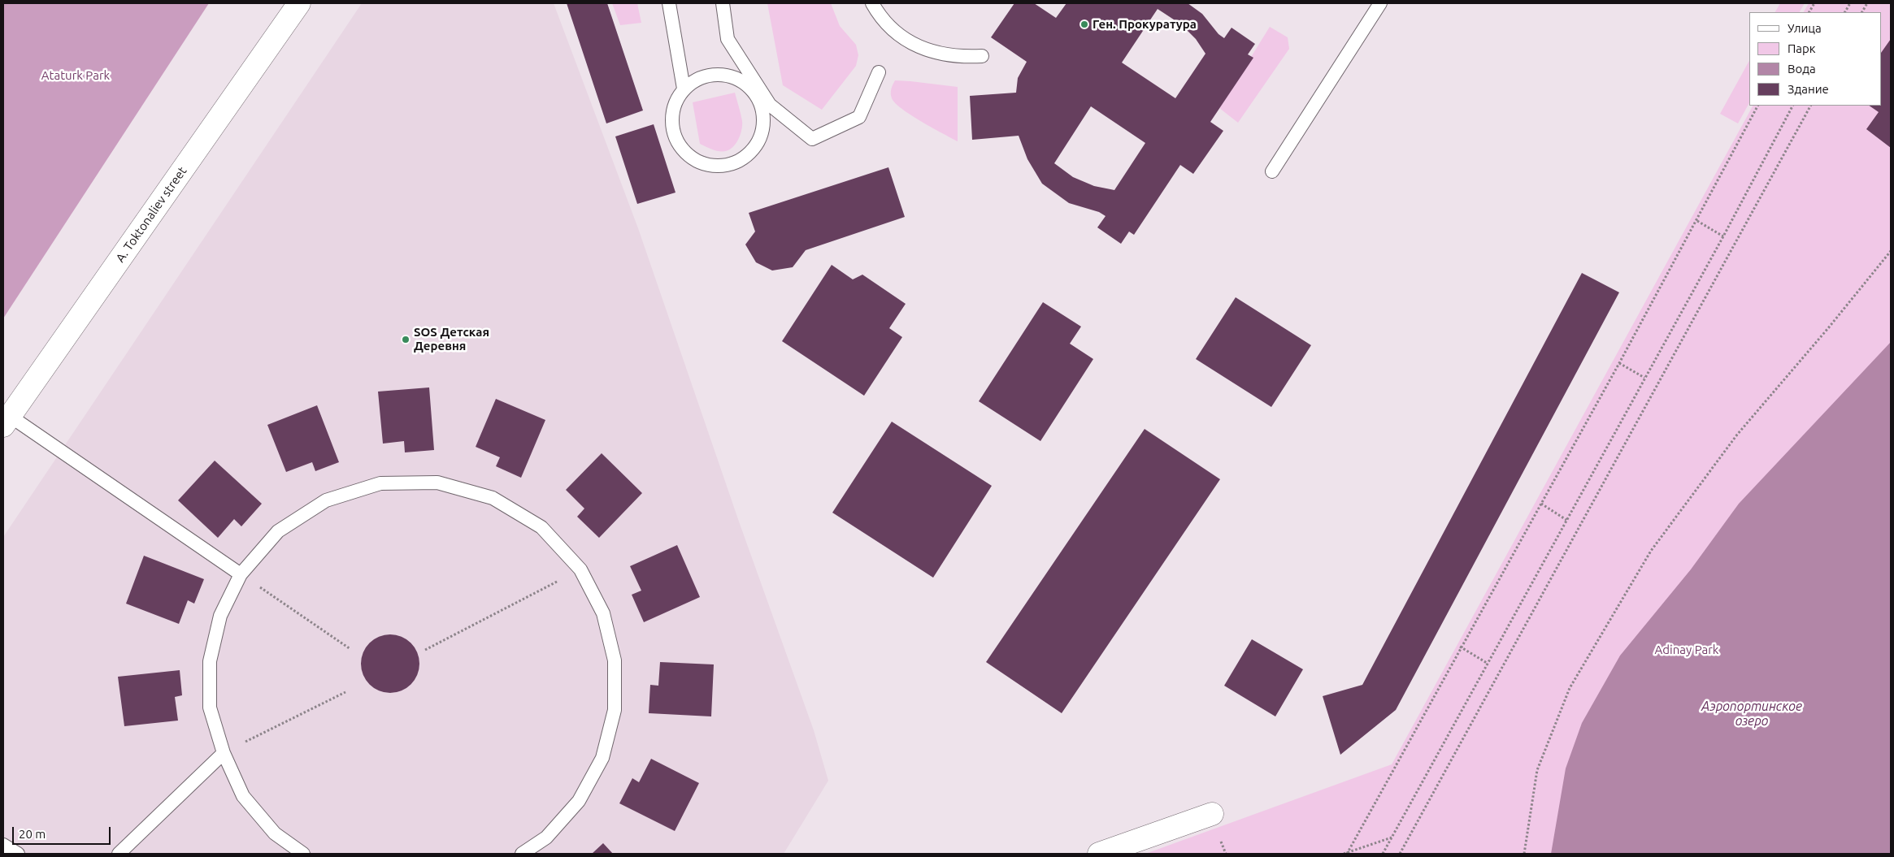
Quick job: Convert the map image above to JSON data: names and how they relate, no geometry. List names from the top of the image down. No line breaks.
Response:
{"streets":{"main road":["A. Toktonaliev street"]},"water":["Аэропортинское озеро"],"parks":["Ataturk Park","Adinay Park"],"places":["Ген. Прокуратура","SOS Детская Деревня"],"legend":["Улица","Парк","Вода","Здание"],"scale_bar":"20 m"}
